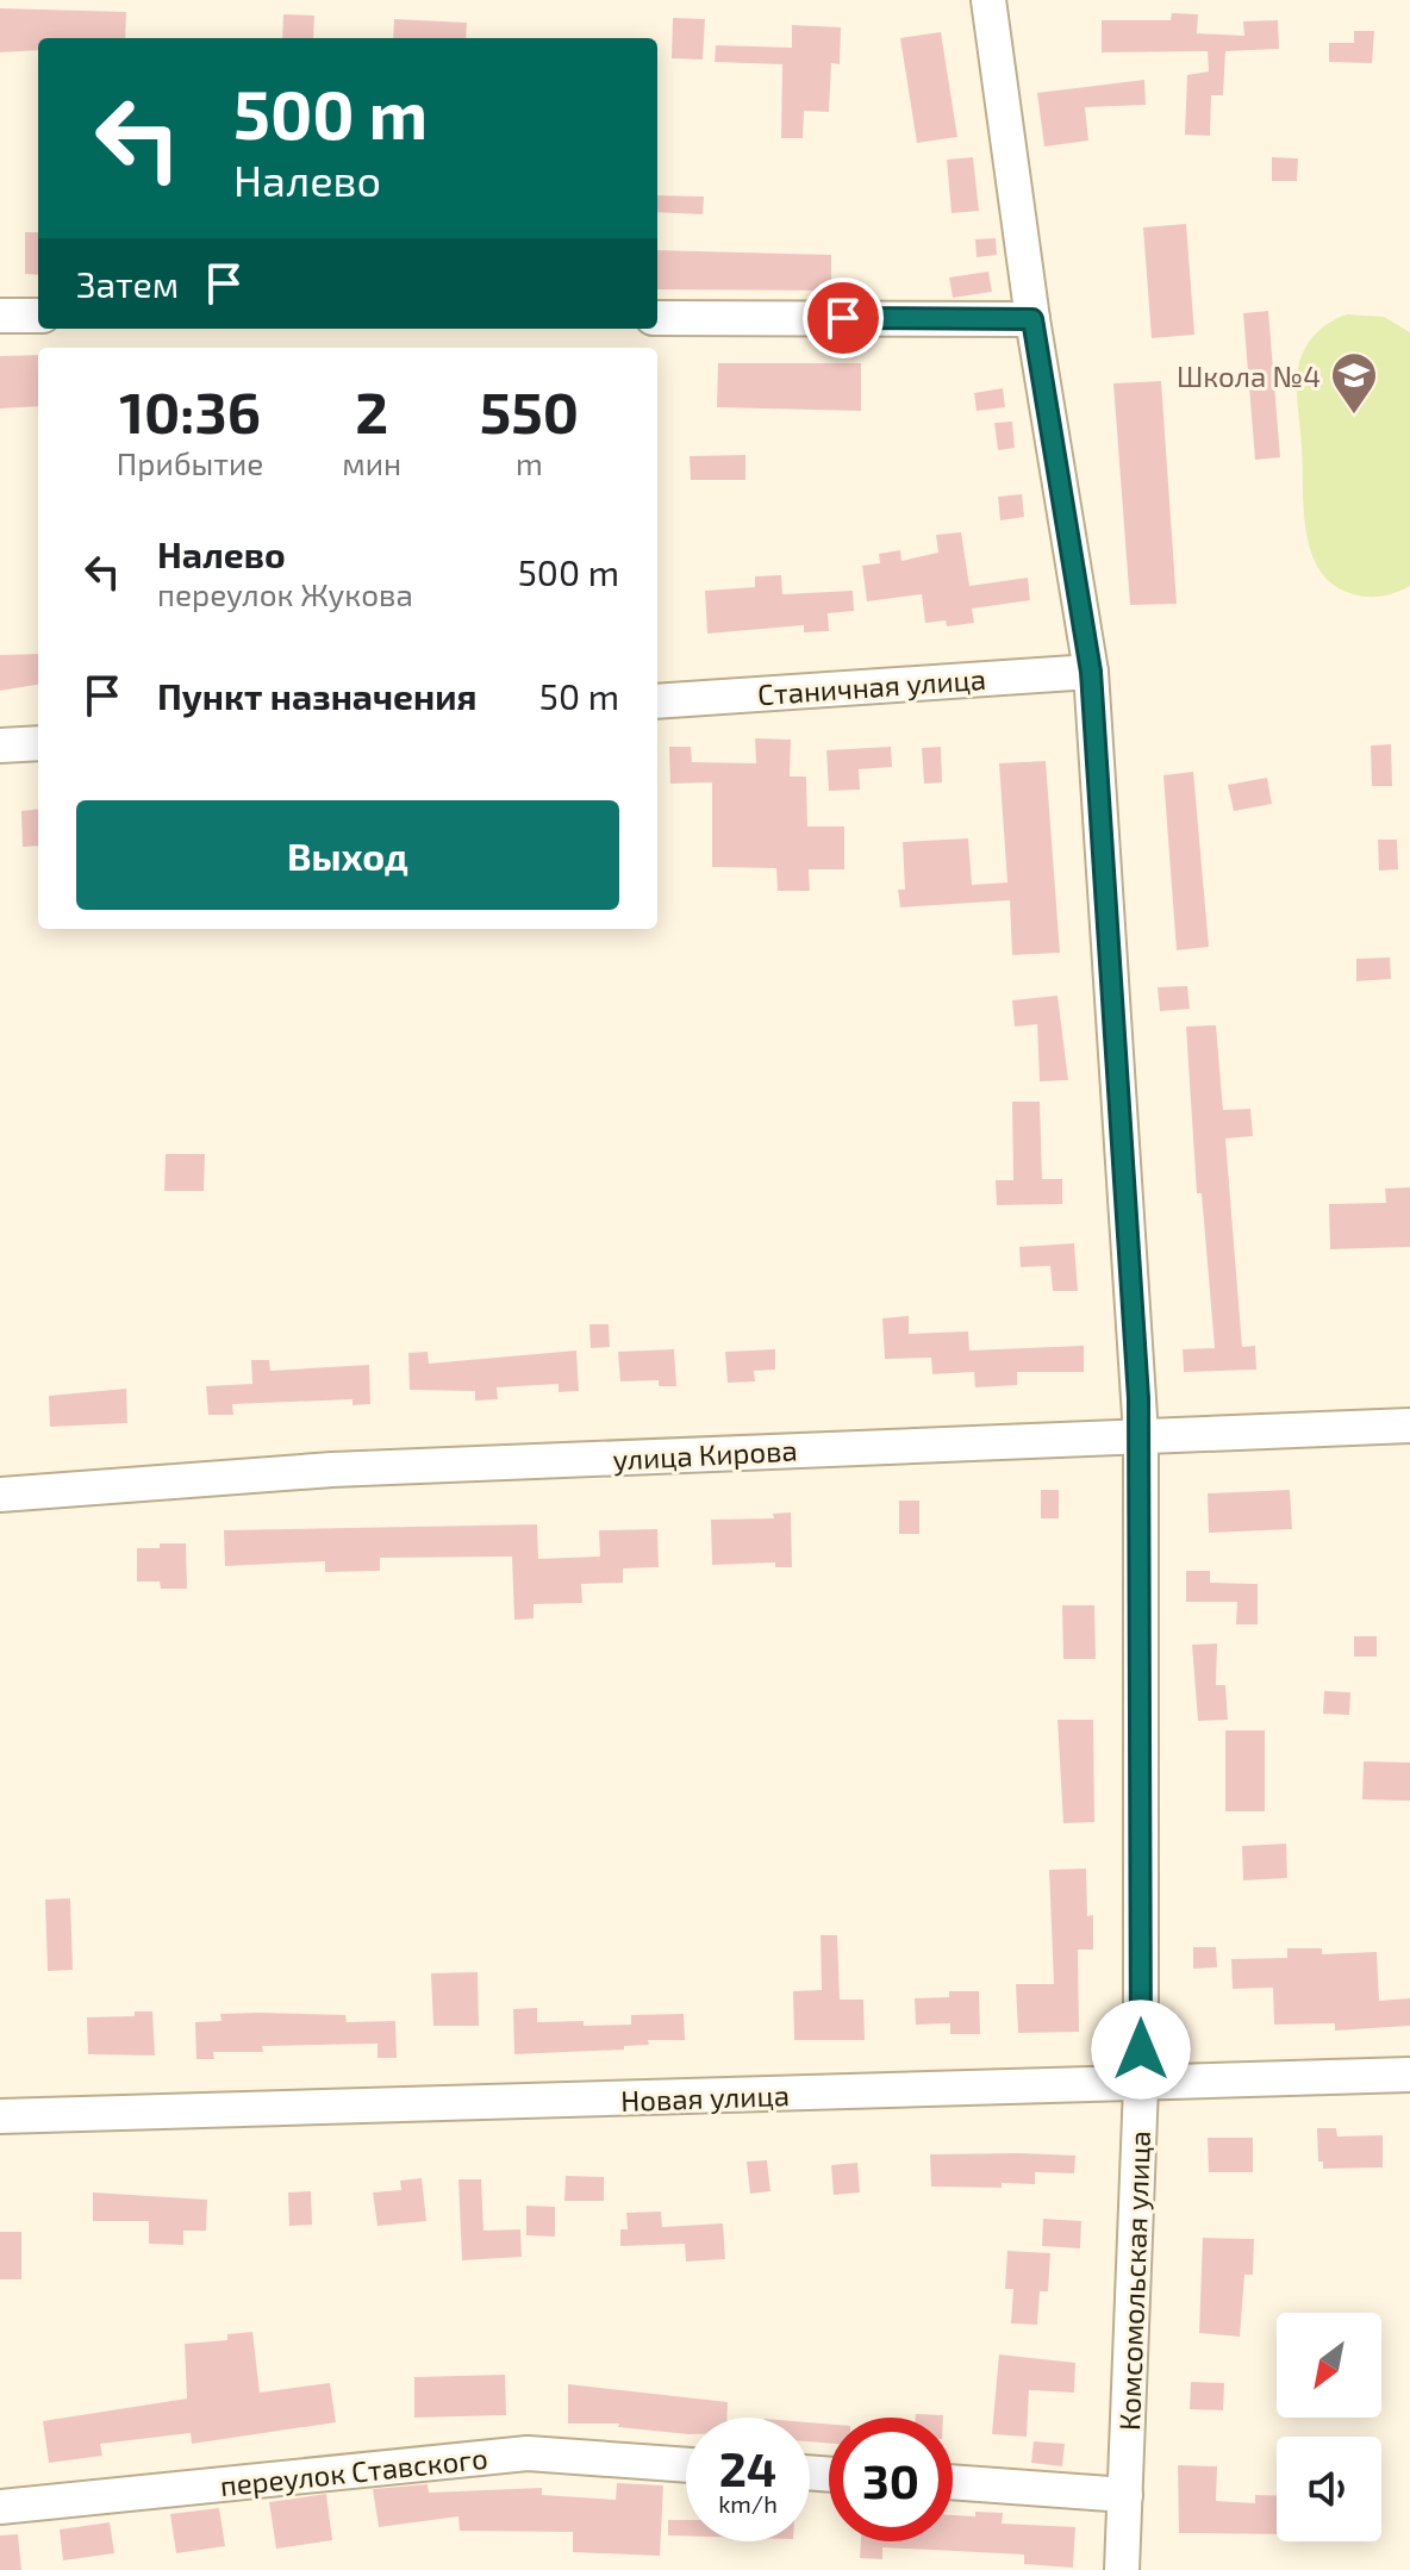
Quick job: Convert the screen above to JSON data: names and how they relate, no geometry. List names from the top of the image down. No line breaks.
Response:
{"streets":{"street":["Станичная улица","улица Кирова","Новая улица","Комсомольская улица","переулок Ставского"]},"crossings":[["Станичная улица","Комсомольская улица"],["улица Кирова","Комсомольская улица"],["Новая улица","Комсомольская улица"]],"places":{"school or university":["Школа №4"]},"north":"bottom left","page":{"turn":["500 m","Налево"],"then":"Затем","eta":["10:36","Прибытие","2","мин","550","m"],"list":[{"name":"Налево","note":"переулок Жукова","value":"500 m"},{"name":"Пункт назначения","value":"50 m"}],"buttons":"Выход","speed":"24 km/h","limit":"30"}}
